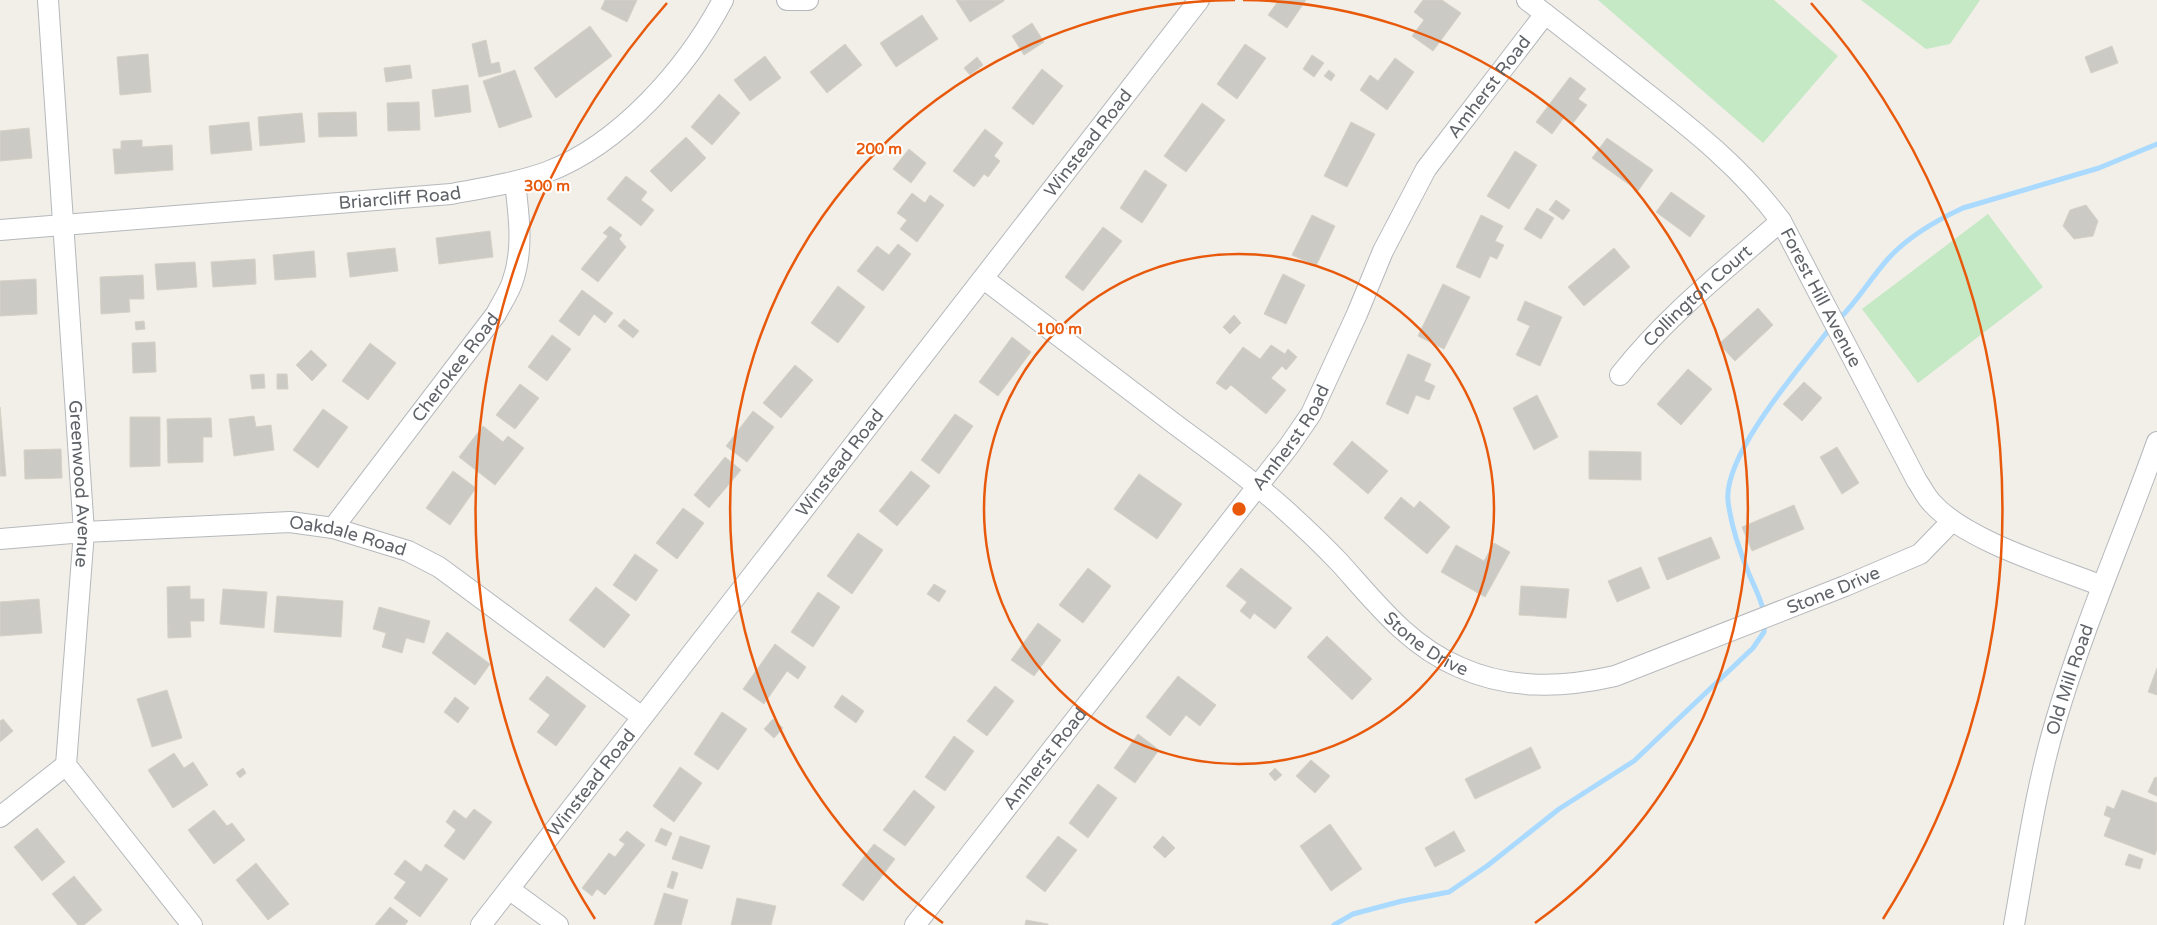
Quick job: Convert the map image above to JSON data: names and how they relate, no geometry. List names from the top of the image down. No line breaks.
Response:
{"streets":{"street":["Amherst Road","Winstead Road","Briarcliff Road","Collington Court","Forest Hill Avenue","Cherokee Road","Greenwood Avenue","Oakdale Road","Stone Drive","Old Mill Road"]},"crossings":[["Amherst Road","Forest Hill Avenue"],["Amherst Road","Stone Drive"],["Winstead Road","Oakdale Road"],["Winstead Road","Stone Drive"],["Briarcliff Road","Cherokee Road"],["Briarcliff Road","Greenwood Avenue"],["Collington Court","Forest Hill Avenue"],["Forest Hill Avenue","Stone Drive"],["Forest Hill Avenue","Old Mill Road"],["Cherokee Road","Oakdale Road"],["Greenwood Avenue","Oakdale Road"]],"rings":["200 m","300 m","100 m"]}
